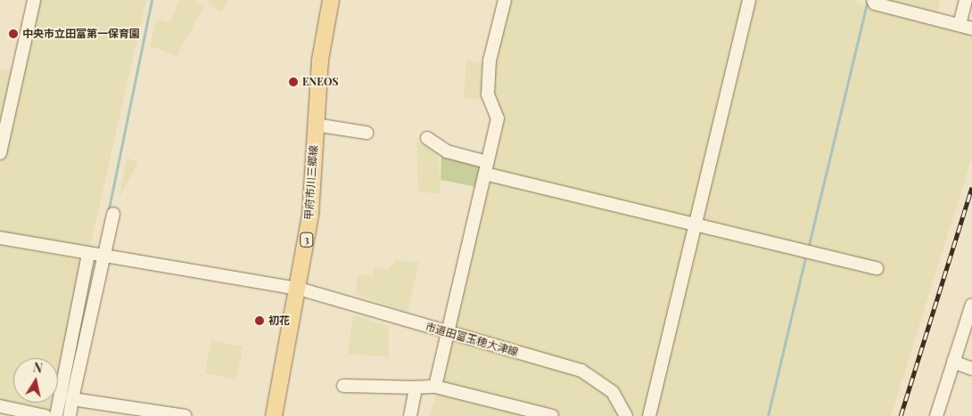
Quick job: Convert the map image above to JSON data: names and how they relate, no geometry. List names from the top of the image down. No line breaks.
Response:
{"streets":{"main road":["甲府市川三郷線","3"],"street":["市道田富玉穂大津線"]},"crossings":[["甲府市川三郷線","市道田富玉穂大津線"]],"places":["中央市立田富第一保育園","ENEOS","初花"],"north":"top"}
